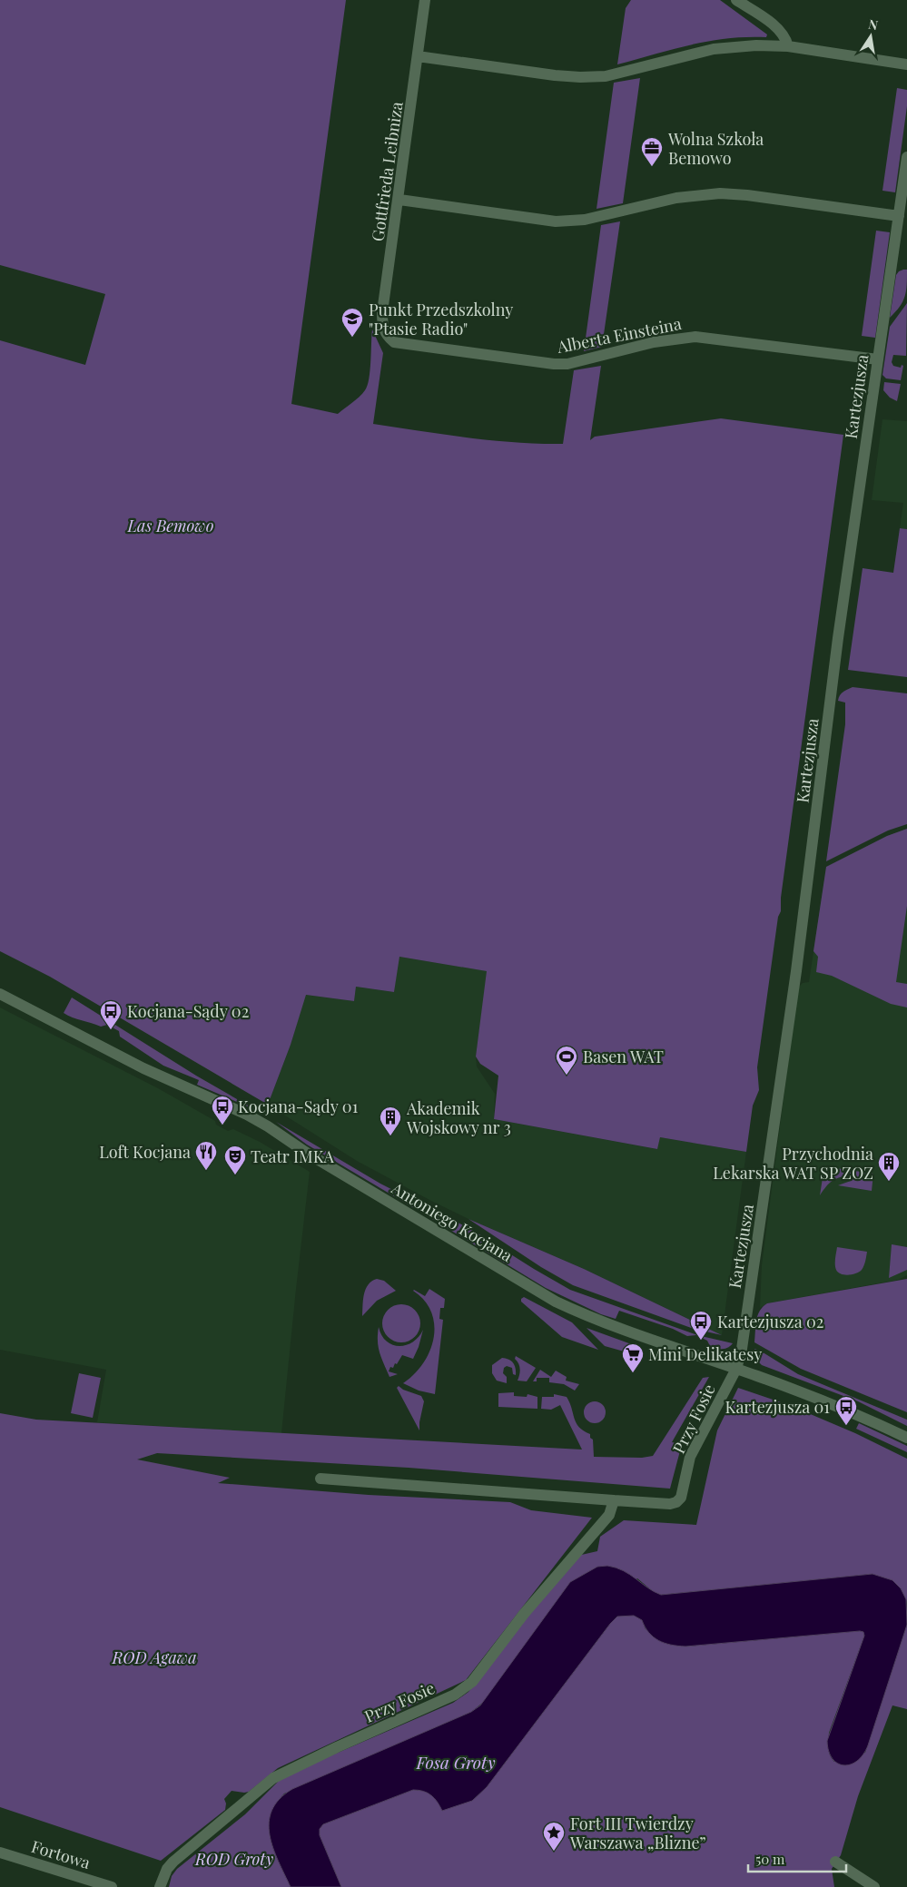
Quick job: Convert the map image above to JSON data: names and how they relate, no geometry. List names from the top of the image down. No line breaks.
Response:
{"streets":{"street":["Gottfrieda Leibniza","Alberta Einsteina","Kartezjusza","Antoniego Kocjana","Przy Fosie","Fortowa"]},"crossings":[["Gottfrieda Leibniza","Alberta Einsteina"],["Alberta Einsteina","Kartezjusza"],["Kartezjusza","Antoniego Kocjana"],["Kartezjusza","Przy Fosie"],["Antoniego Kocjana","Przy Fosie"]],"water":["Fosa Groty"],"parks":["Las Bemowo","ROD Agawa","ROD Groty"],"places":{"office":["Wolna Szkoła Bemowo"],"school or university":["Punkt Przedszkolny \"Ptasie Radio\""],"bus stop":["Kocjana-Sądy 02","Kocjana-Sądy 01","Kartezjusza 02","Kartezjusza 01"],"sports":["Basen WAT"],"building":["Akademik Wojskowy nr 3","Przychodnia Lekarska WAT SP ZOZ"],"restaurant":["Loft Kocjana"],"theatre":["Teatr IMKA"],"supermarket":["Mini Delikatesy"],"place":["Fort III Twierdzy Warszawa „Blizne”"]},"scale_bar":"50 m","north":"top"}
